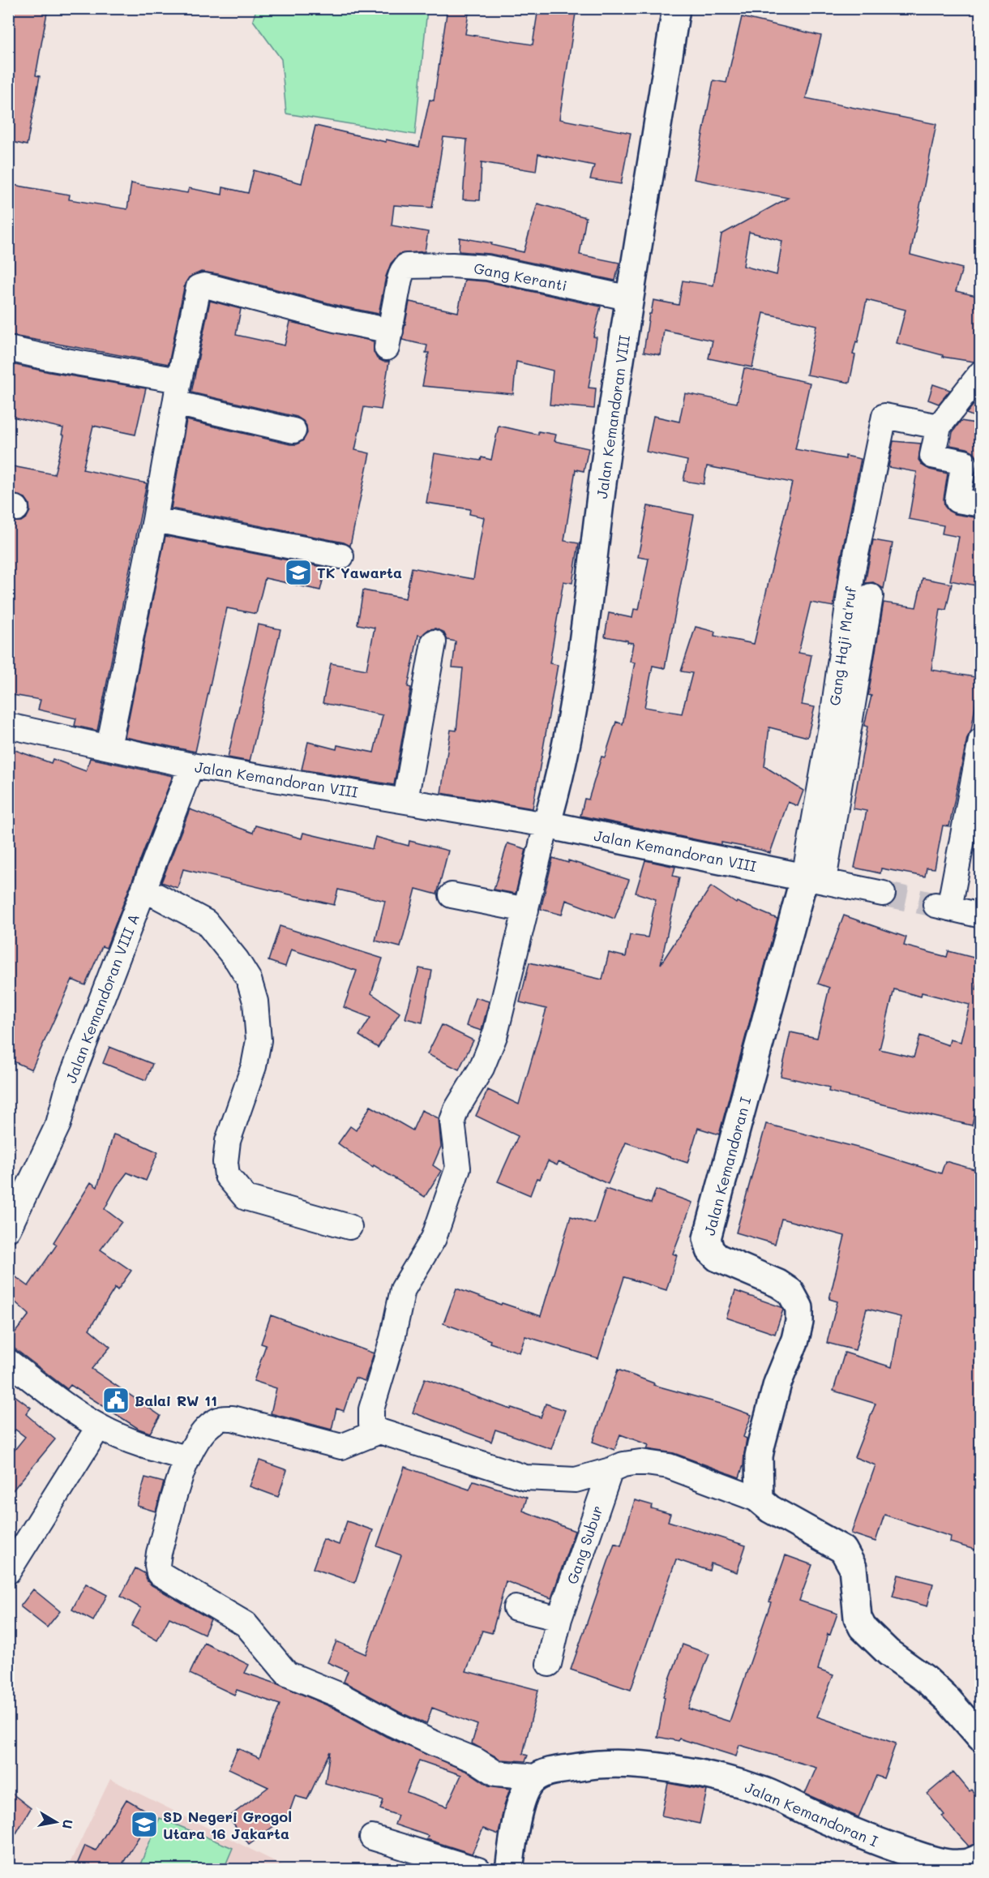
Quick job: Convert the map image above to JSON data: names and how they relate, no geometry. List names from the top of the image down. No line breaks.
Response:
{"streets":{"street":["Gang Keranti","Jalan Kemandoran VIII","Gang Haji Ma'ruf","Jalan Kemandoran VIII A","Jalan Kemandoran I","Gang Subur"]},"crossings":[["Gang Keranti","Jalan Kemandoran VIII"],["Jalan Kemandoran VIII","Gang Haji Ma'ruf"],["Jalan Kemandoran VIII","Jalan Kemandoran VIII A"],["Jalan Kemandoran VIII","Jalan Kemandoran I"],["Gang Haji Ma'ruf","Jalan Kemandoran I"]],"places":{"school or university":["TK Yawarta","SD Negeri Grogol Utara 16 Jakarta"],"public building":["Balai RW 11"]},"north":"right"}
